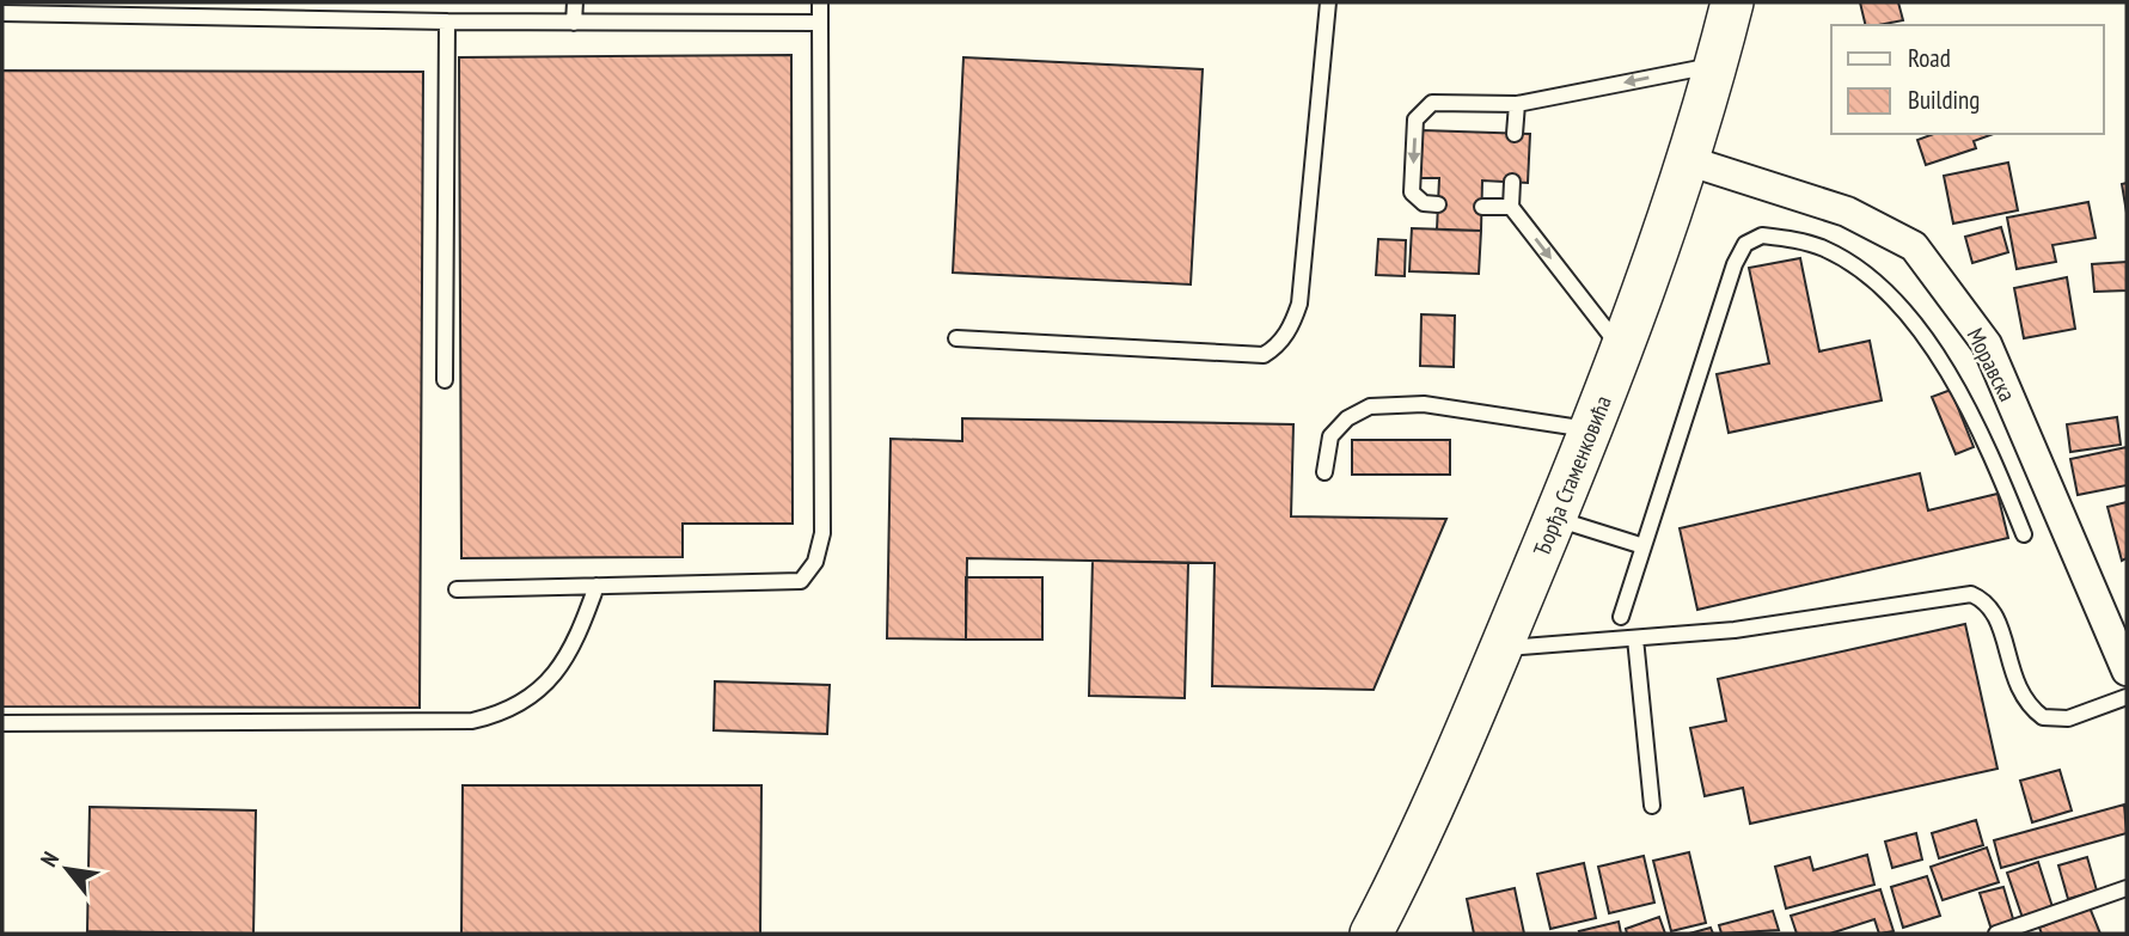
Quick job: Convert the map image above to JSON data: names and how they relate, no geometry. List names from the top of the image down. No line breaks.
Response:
{"streets":{"street":["Моравска","Ђорђа Стаменковића"]},"crossings":[["Моравска","Ђорђа Стаменковића"]],"legend":["Road","Building"],"north":"top left"}
